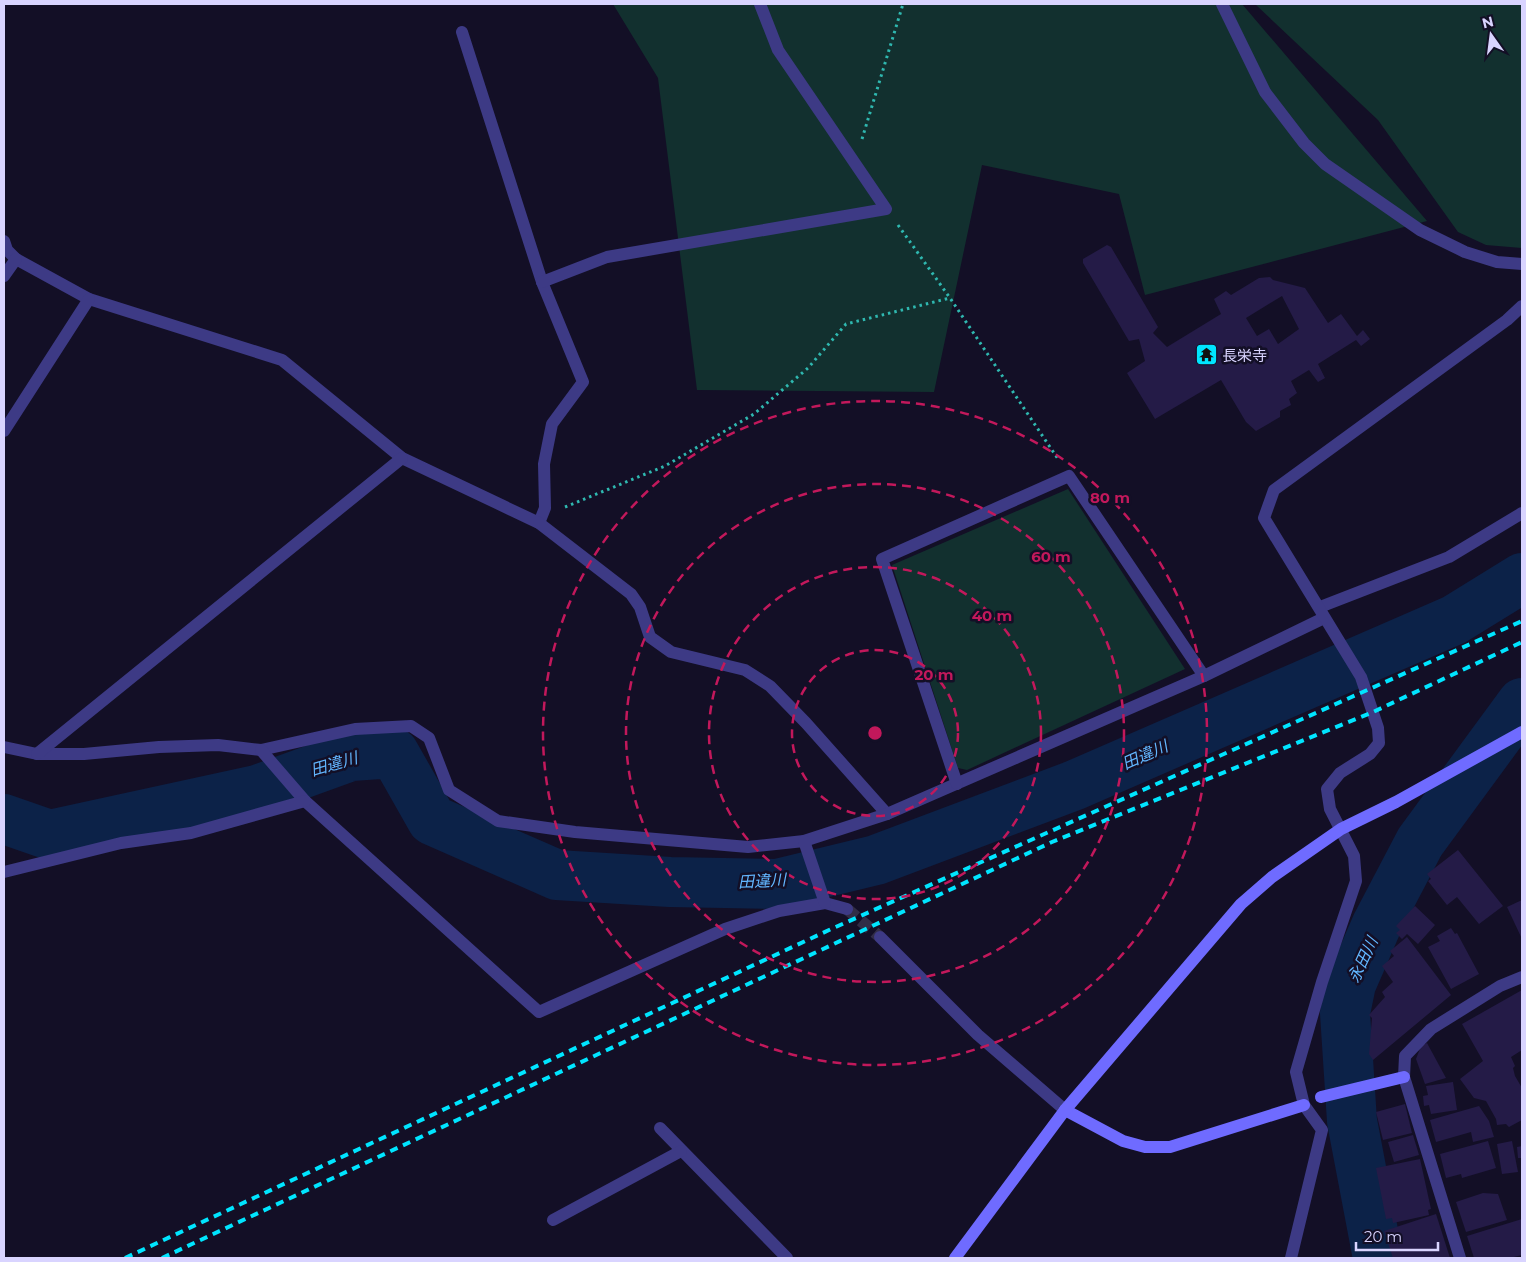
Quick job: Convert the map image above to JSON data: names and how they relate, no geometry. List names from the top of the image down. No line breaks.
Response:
{"water":["田違川","永田川"],"places":{"temple":["長栄寺"]},"scale_bar":"20 m","north":"top","rings":["80 m","60 m","40 m","20 m"]}
